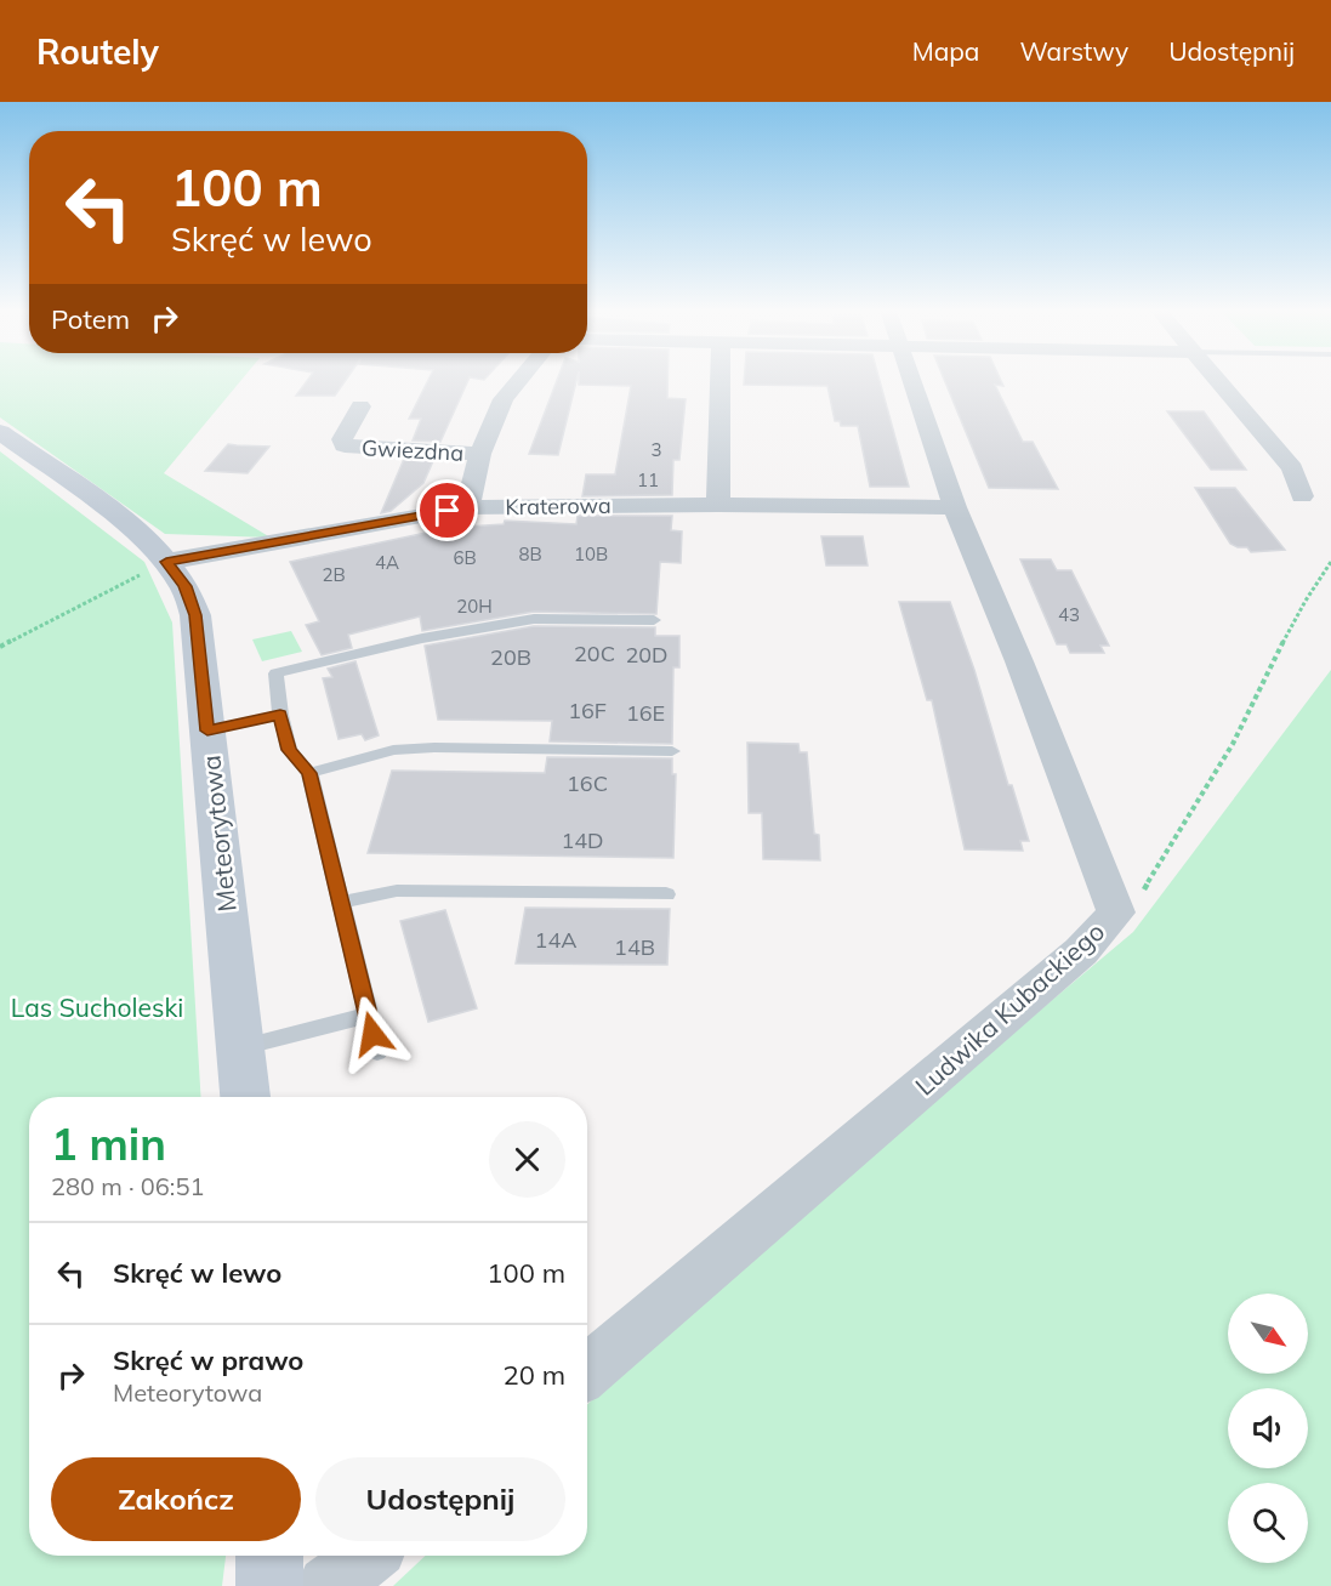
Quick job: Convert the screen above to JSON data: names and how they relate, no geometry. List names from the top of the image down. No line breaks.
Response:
{"streets":{"street":["Gwiezdna","Kraterowa","Meteorytowa","Ludwika Kubackiego"]},"crossings":[["Kraterowa","Meteorytowa"],["Kraterowa","Ludwika Kubackiego"]],"parks":["Las Sucholeski"],"house_numbers":["3","11","8B","10B","6B","4A","2B","20H","43","20C","20D","20B","16F","16E","16C","14D","14A","14B"],"north":"bottom right","page":{"header":"Routely","nav":["Mapa","Warstwy","Udostępnij"],"turn":["100 m","Skręć w lewo"],"then":"Potem","heading":["1 min","280 m · 06:51"],"list":[{"name":"Skręć w lewo","value":"100 m"},{"name":"Skręć w prawo","note":"Meteorytowa","value":"20 m"}],"buttons":["Zakończ","Udostępnij"]}}
